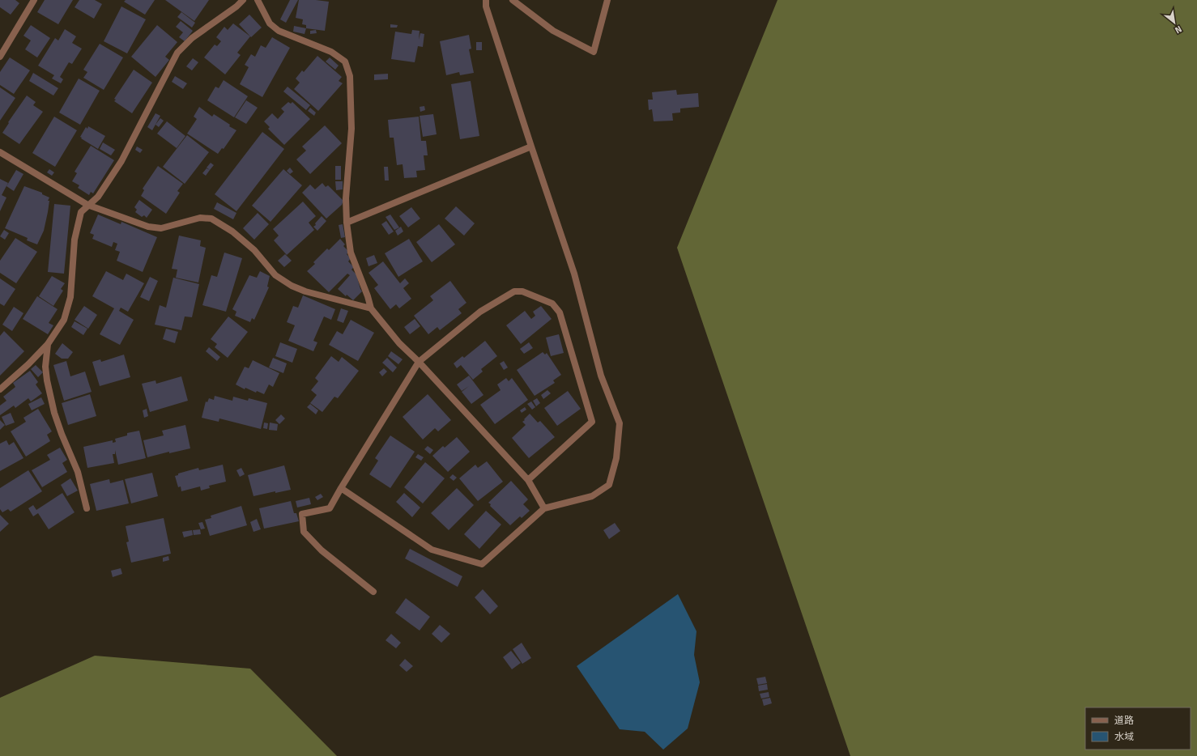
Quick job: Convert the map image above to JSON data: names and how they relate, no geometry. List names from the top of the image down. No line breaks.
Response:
{"legend":["道路","水域"],"north":"bottom right"}
